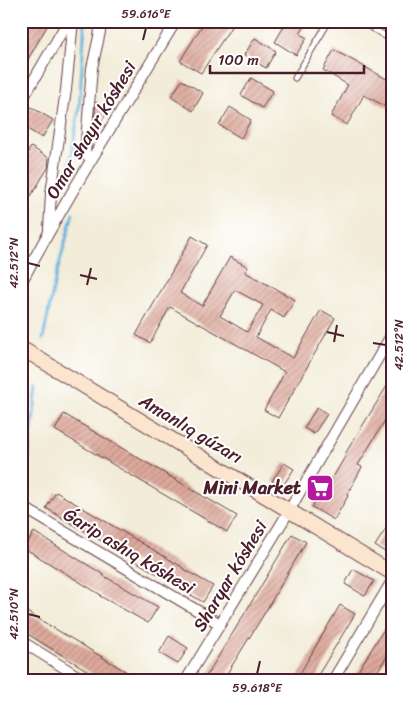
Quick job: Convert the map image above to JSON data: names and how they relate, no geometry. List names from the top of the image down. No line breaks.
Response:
{"streets":{"street":["Omar shayır kóshesi","Amanlıq gúzarı","Ǵarip ashıq kóshesi","Sharyar kóshesi"]},"crossings":[["Amanlıq gúzarı","Sharyar kóshesi"],["Ǵarip ashıq kóshesi","Sharyar kóshesi"]],"places":{"supermarket":["Mini Market"]},"scale_bar":"100 m","coordinates":["59.616°E","42.512°N","42.510°N","59.618°E"]}
